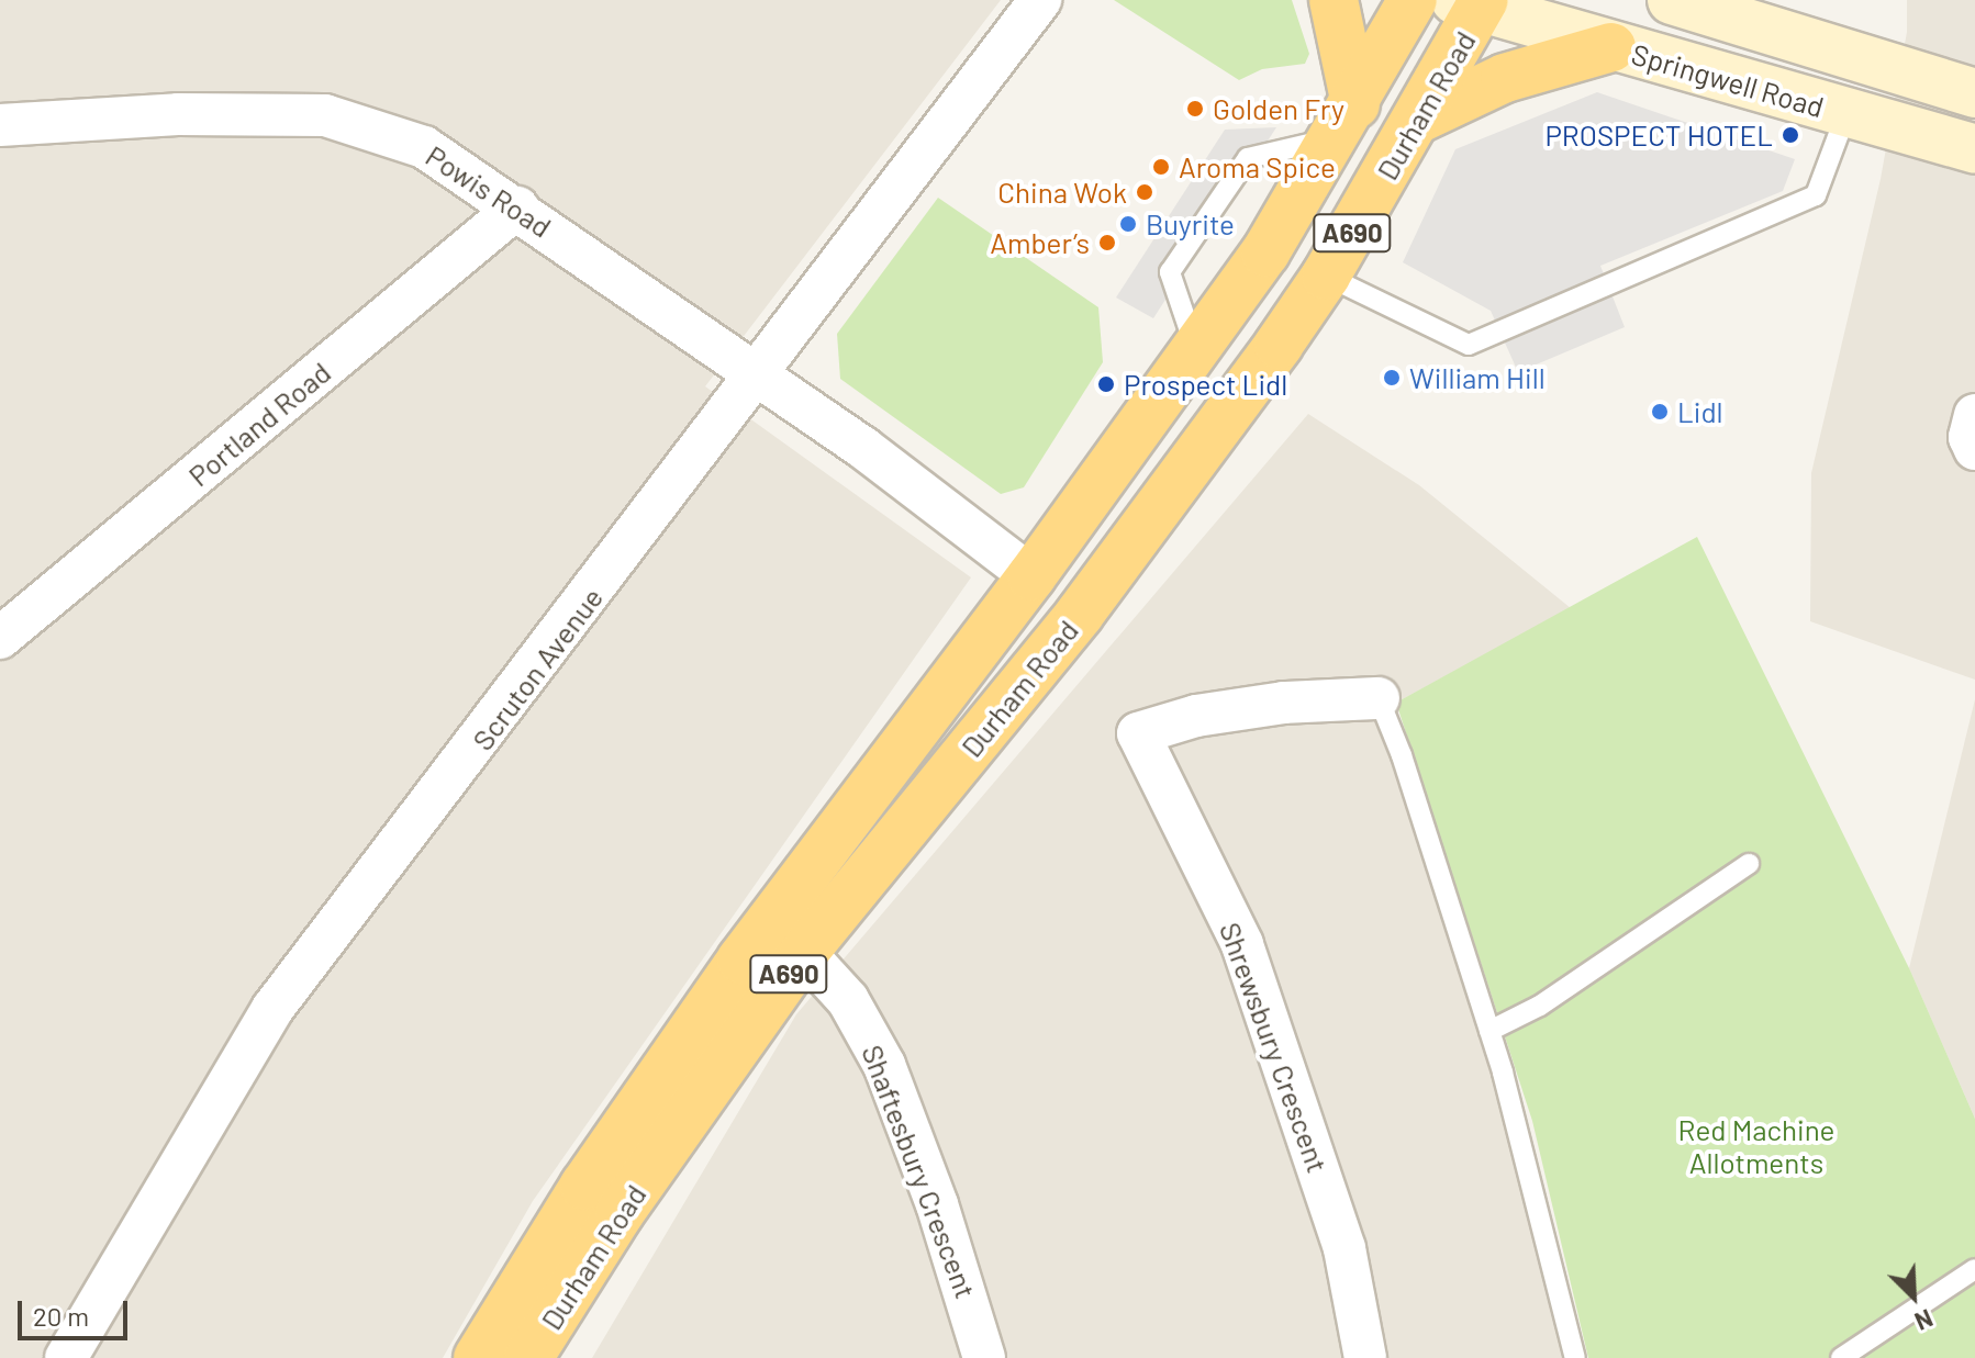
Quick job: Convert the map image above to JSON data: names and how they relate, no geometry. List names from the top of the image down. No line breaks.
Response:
{"streets":{"highway":["Durham Road","A690"],"main road":["Springwell Road"],"street":["Powis Road","Portland Road","Scruton Avenue","Shrewsbury Crescent","Shaftesbury Crescent"]},"crossings":[["Springwell Road","Durham Road"],["Durham Road","Powis Road"],["Durham Road","Shaftesbury Crescent"],["Powis Road","Portland Road"],["Powis Road","Scruton Avenue"]],"parks":["Red Machine Allotments"],"places":["Golden Fry","PROSPECT HOTEL","Aroma Spice","China Wok","Buyrite","Amber’s","William Hill","Prospect Lidl","Lidl"],"scale_bar":"20 m","north":"bottom right"}
